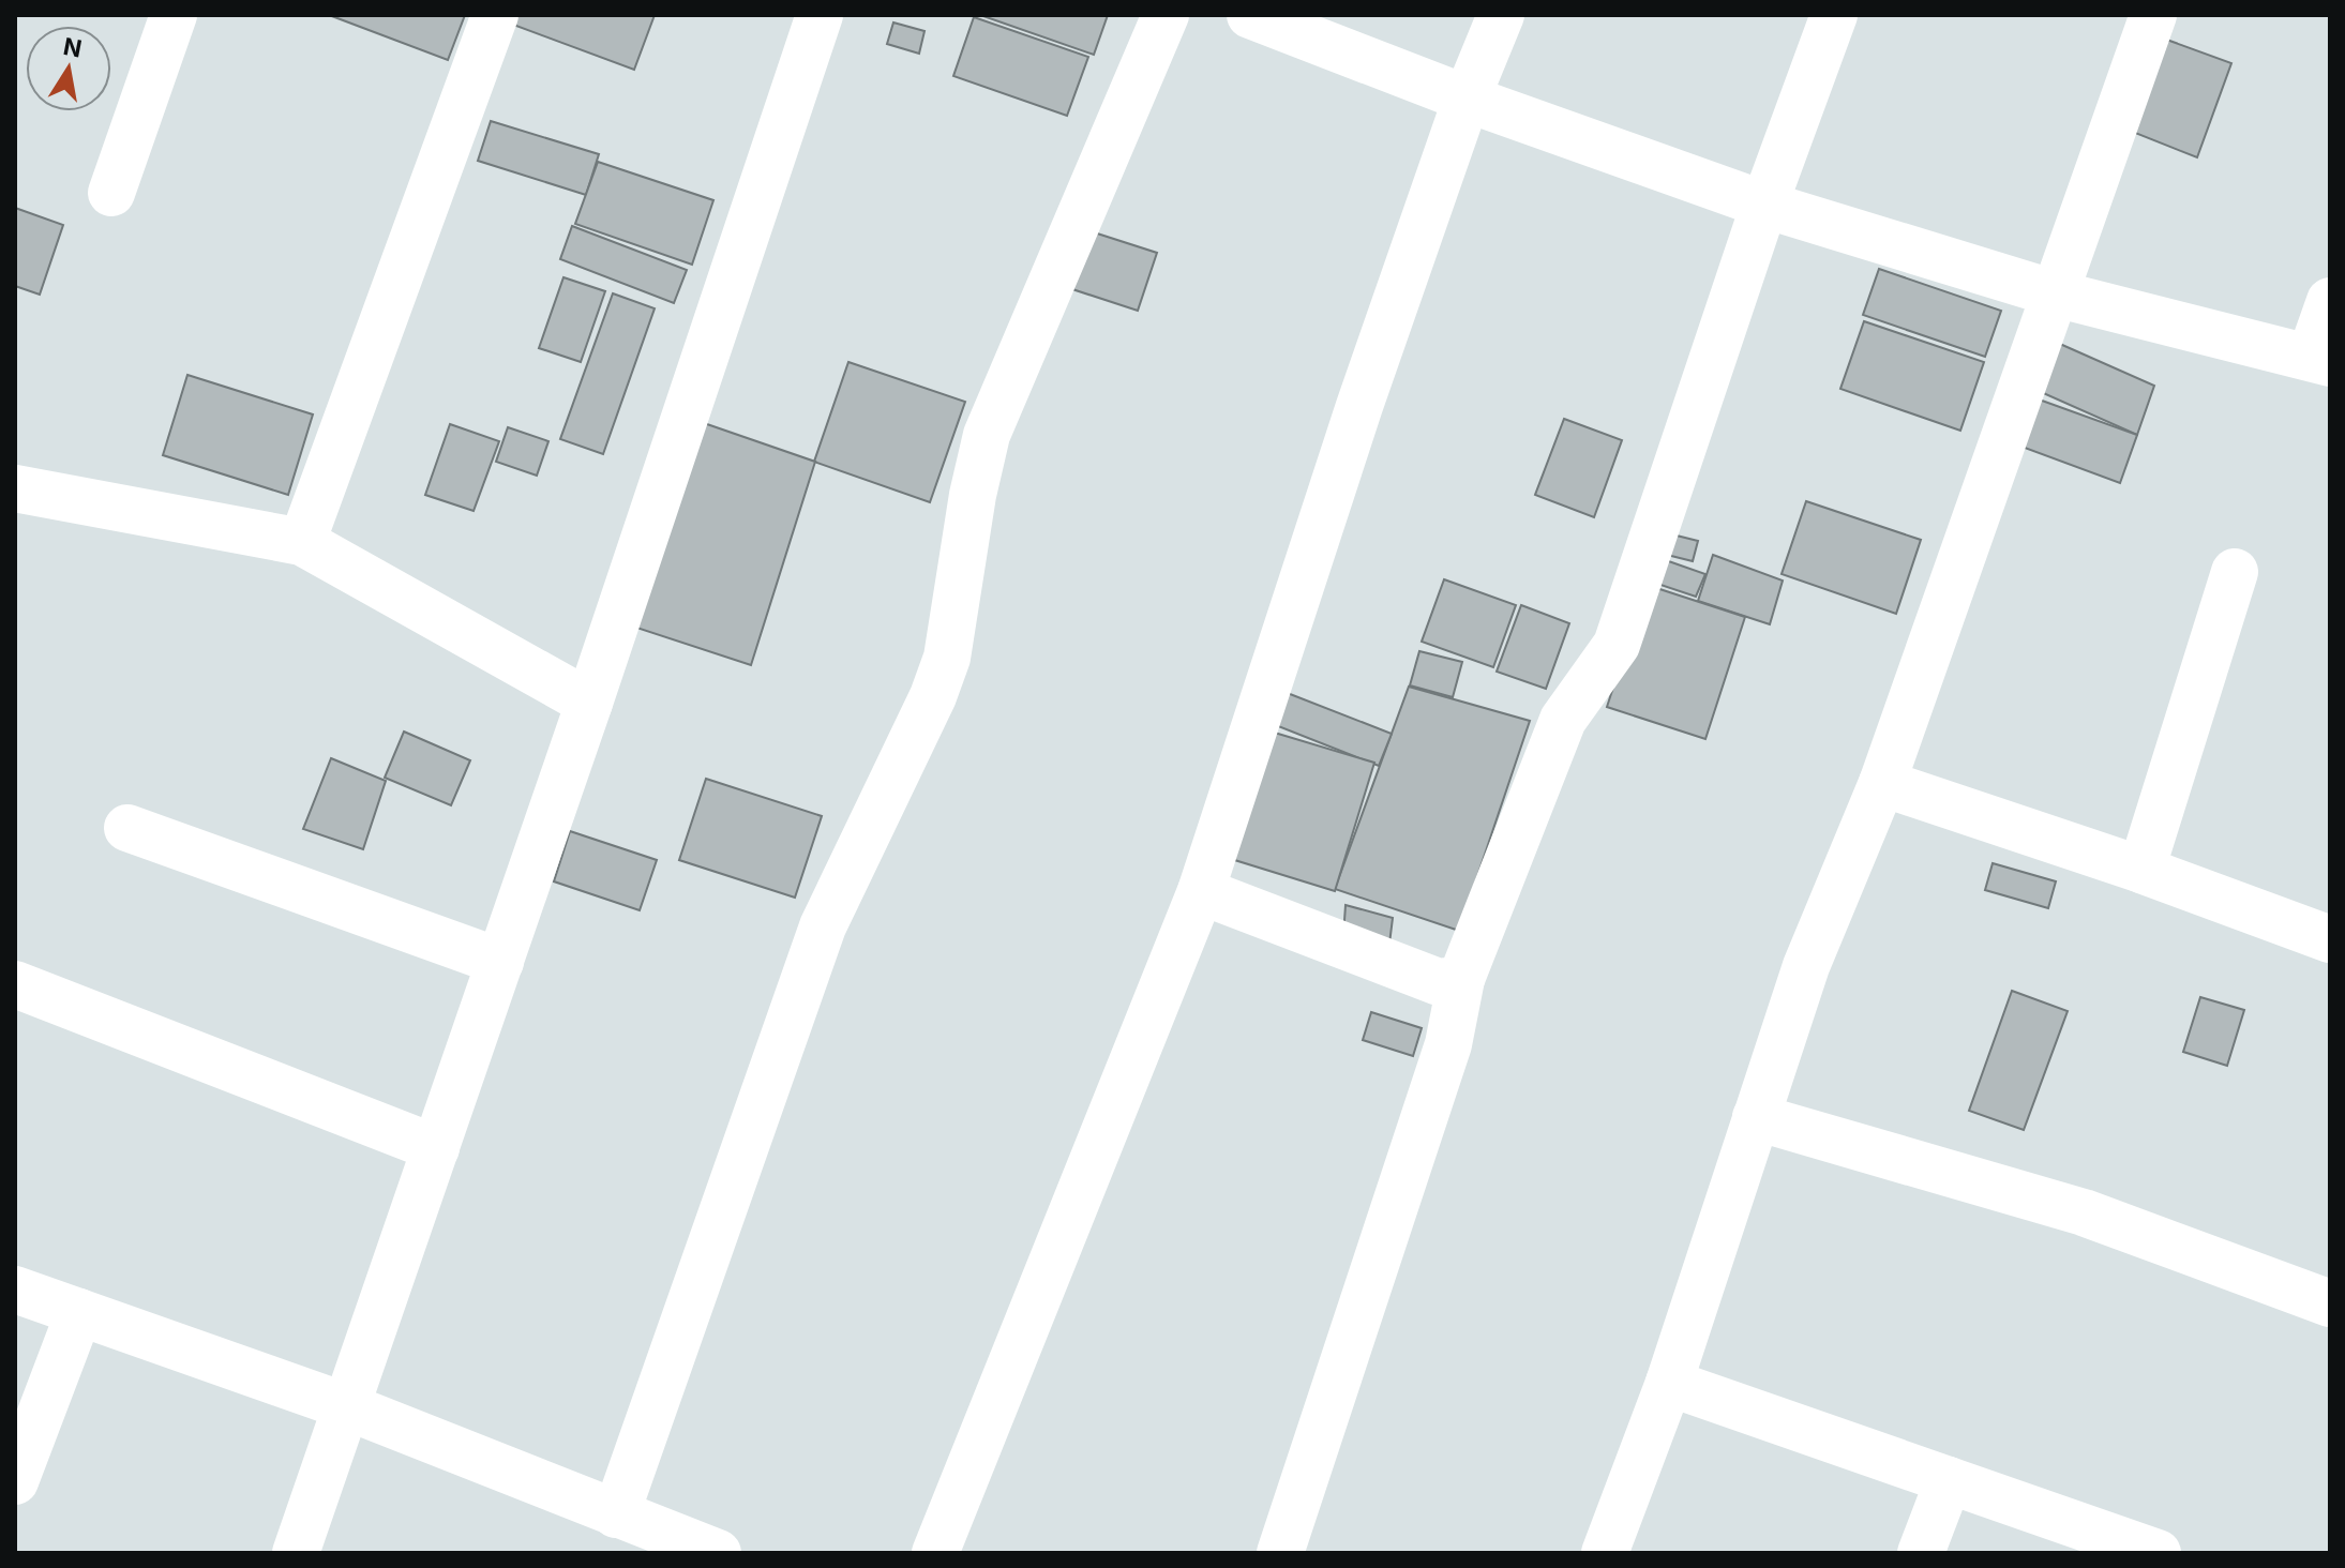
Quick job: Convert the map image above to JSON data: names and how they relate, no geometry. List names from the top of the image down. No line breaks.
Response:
{"north":"top"}
